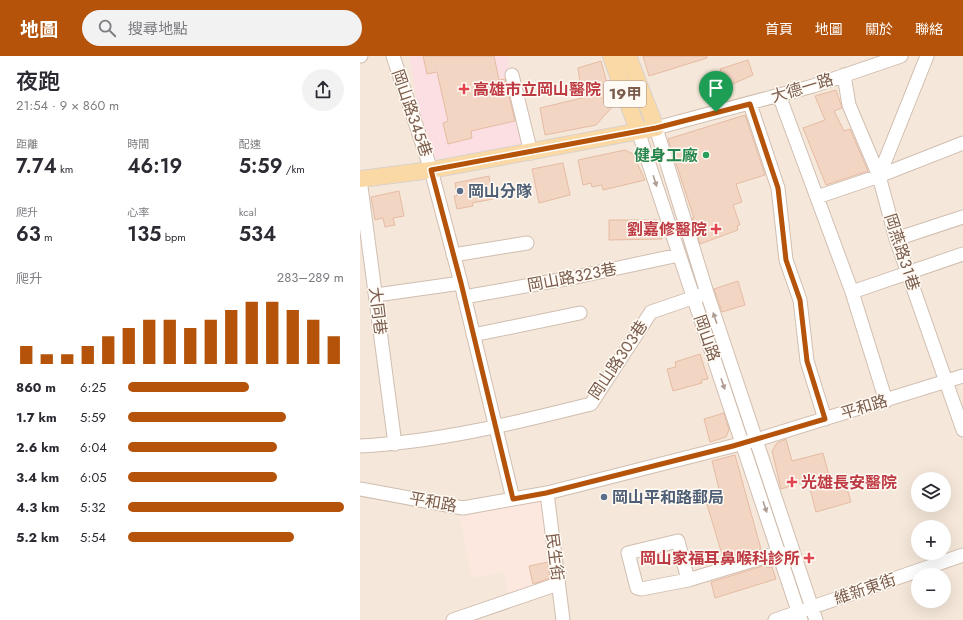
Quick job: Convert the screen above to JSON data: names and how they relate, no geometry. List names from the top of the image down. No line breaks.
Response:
{"streets":{"main road":["19甲","岡山路"],"street":["大德一路","岡山路345巷","岡燕路31巷","岡山路323巷","大同巷","岡山路303巷","平和路","民生街","維新東街"]},"crossings":[["大德一路","19甲"],["大德一路","岡燕路31巷"],["大德一路","岡山路"],["19甲","岡山路345巷"],["19甲","大同巷"],["19甲","岡山路"],["岡山路345巷","岡山路323巷"],["岡山路345巷","岡山路303巷"],["岡山路345巷","平和路"],["岡燕路31巷","平和路"],["岡山路323巷","岡山路"],["大同巷","岡山路303巷"],["岡山路","岡山路303巷"],["岡山路","平和路"],["岡山路","維新東街"],["平和路","民生街"]],"places":{"health":["高雄市立岡山醫院","劉嘉修醫院","光雄長安醫院","岡山家福耳鼻喉科診所"],"other":["健身工廠","岡山分隊","岡山平和路郵局"]},"page":{"header":"地圖","search":"搜尋地點","nav":["首頁","地圖","關於","聯絡"],"heading":["夜跑","21:54 · 9 × 860 m"],"stats":[["距離","7.74 km"],["時間","46:19"],["配速","5:59 /km"],["爬升","63 m"],["心率","135 bpm"],["kcal","534"]],"chart":["爬升","283–289 m"],"list":[{"name":"860 m","note":"6:25"},{"name":"1.7 km","note":"5:59"},{"name":"2.6 km","note":"6:04"},{"name":"3.4 km","note":"6:05"},{"name":"4.3 km","note":"5:32"},{"name":"5.2 km","note":"5:54"}],"map_buttons":["+","−"]}}
